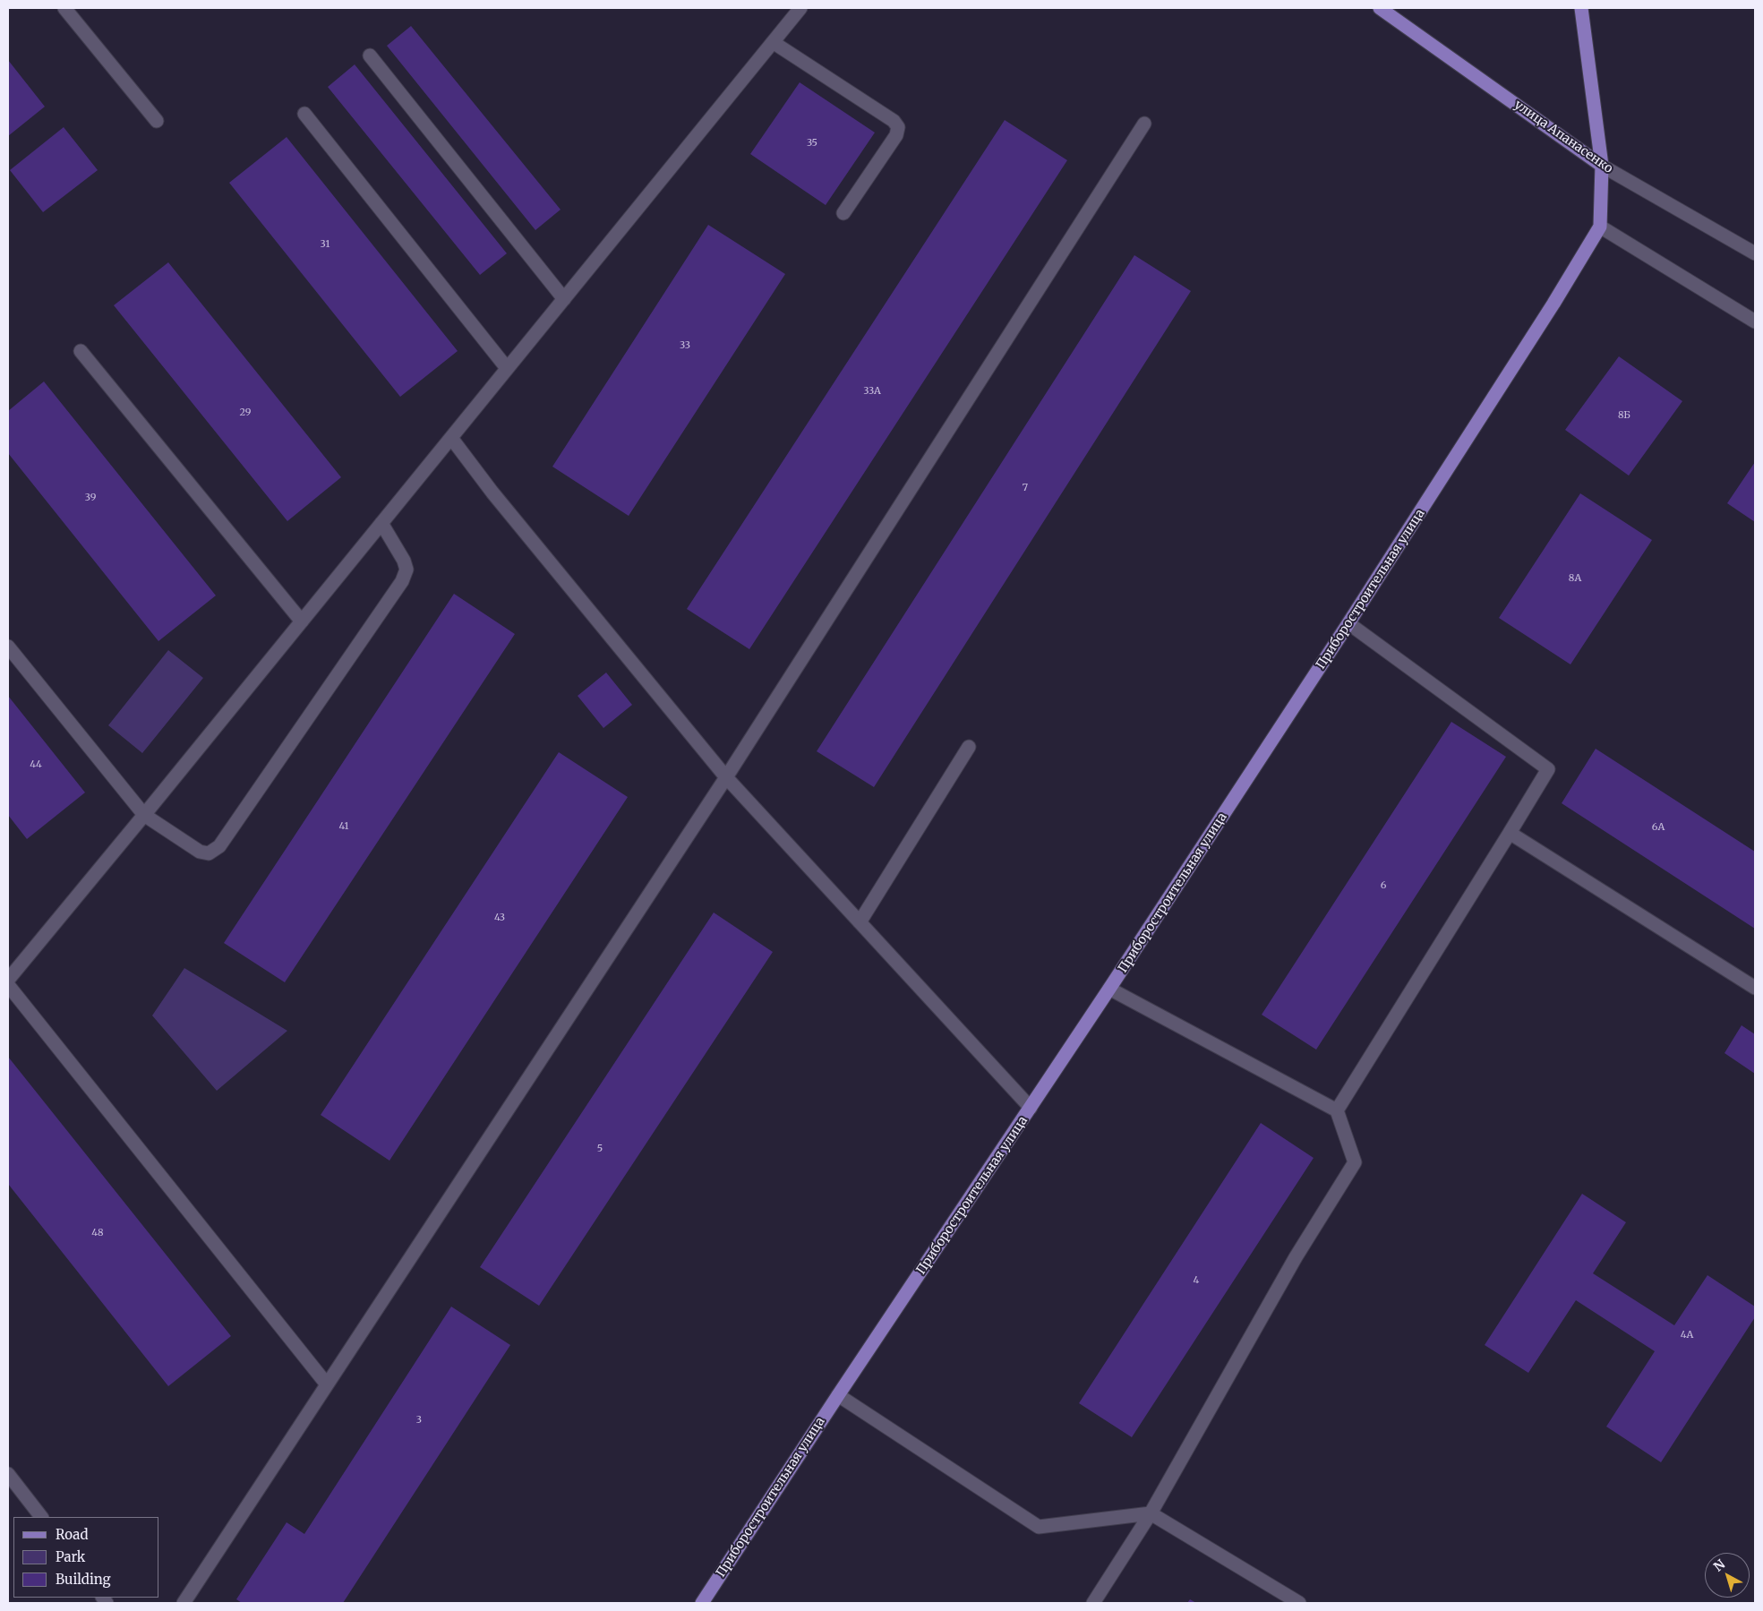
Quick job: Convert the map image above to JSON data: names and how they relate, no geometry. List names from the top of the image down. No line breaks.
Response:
{"streets":{"main road":["улица Апанасенко","Приборостроительная улица"]},"crossings":[["улица Апанасенко","Приборостроительная улица"]],"house_numbers":["35","31","33","33А","29","8Б","7","39","8А","44","41","6А","6","43","5","48","4","4А","3"],"legend":["Road","Park","Building"],"north":"top left"}
